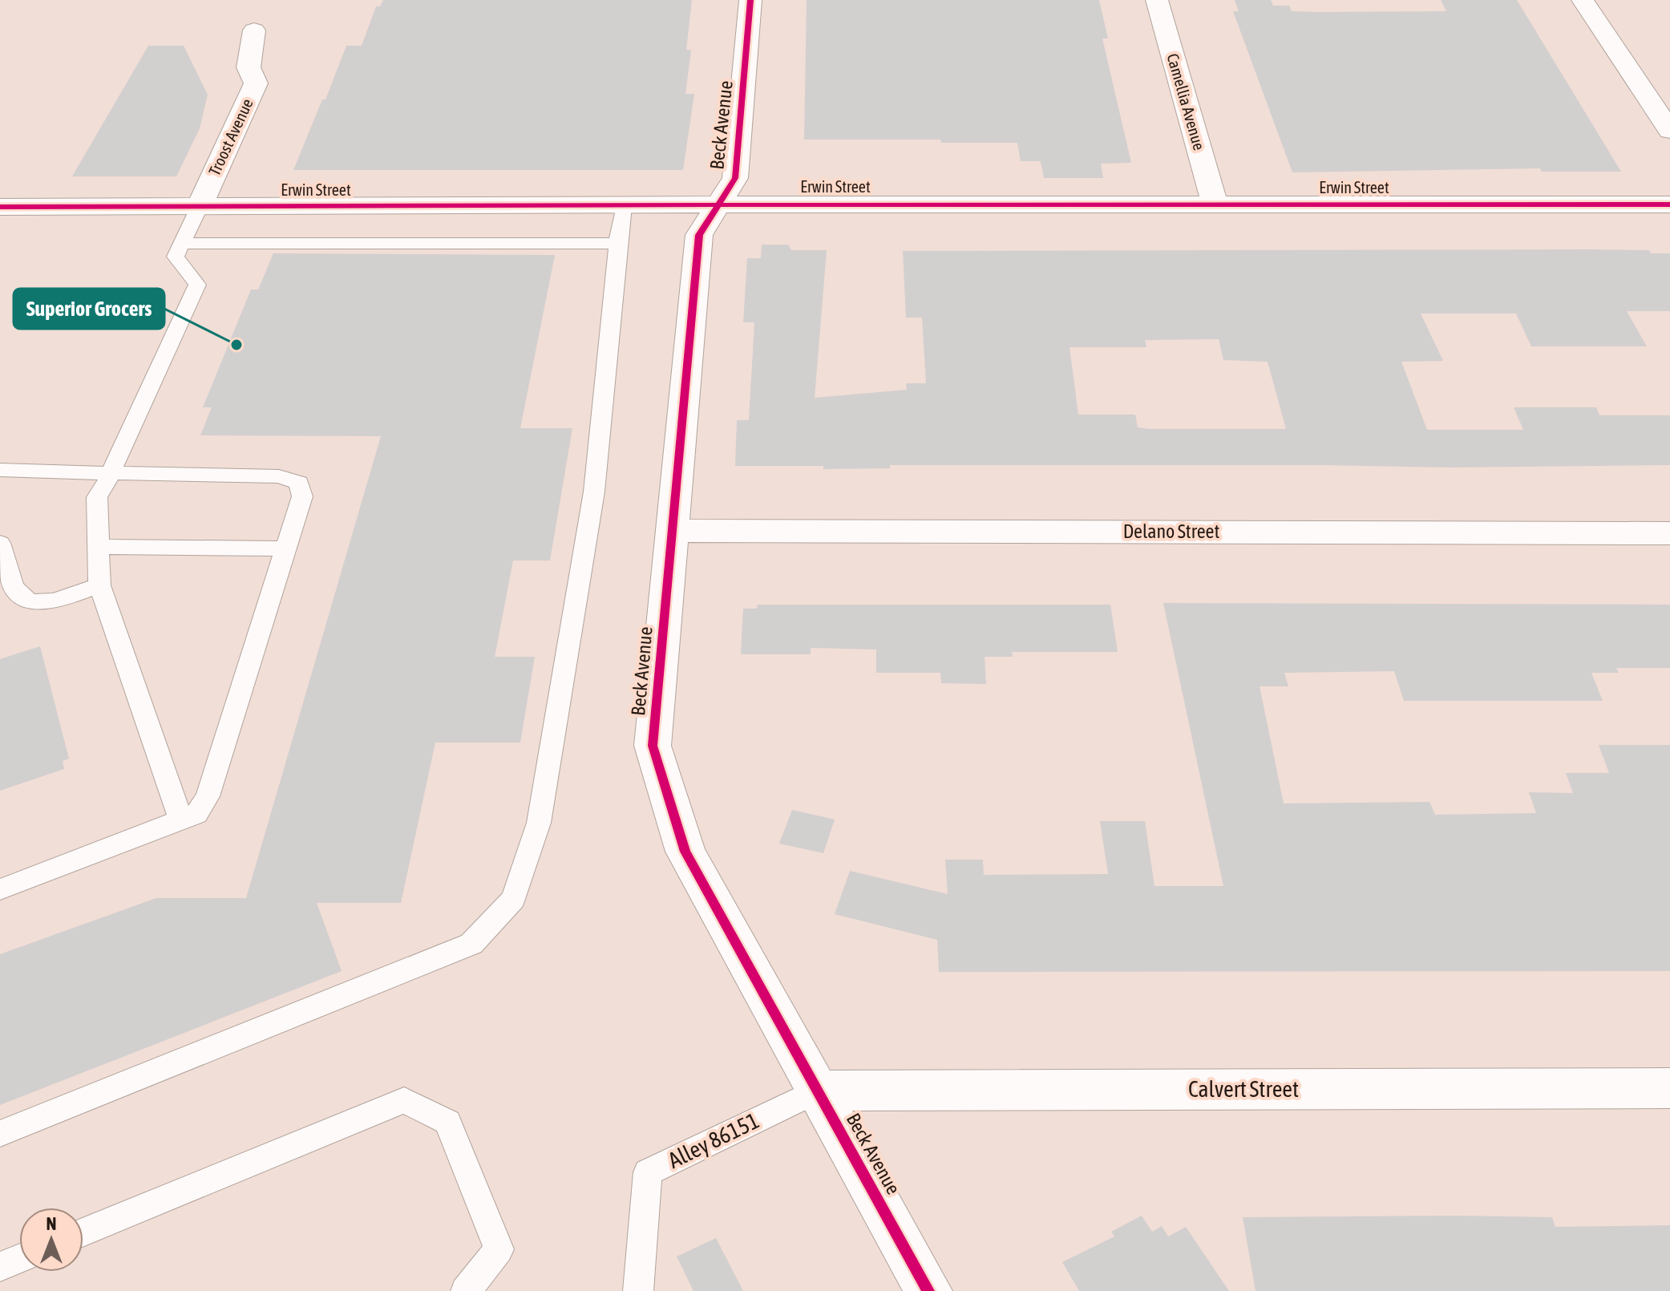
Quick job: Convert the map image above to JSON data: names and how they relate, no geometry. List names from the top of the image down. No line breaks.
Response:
{"streets":{"street":["Camellia Avenue","Beck Avenue","Troost Avenue","Erwin Street","Delano Street","Calvert Street"],"lane":["Alley 86151"]},"crossings":[["Camellia Avenue","Erwin Street"],["Beck Avenue","Erwin Street"],["Beck Avenue","Delano Street"],["Beck Avenue","Calvert Street"],["Beck Avenue","Alley 86151"],["Troost Avenue","Erwin Street"],["Calvert Street","Alley 86151"]],"places":["Superior Grocers"],"north":"top"}
